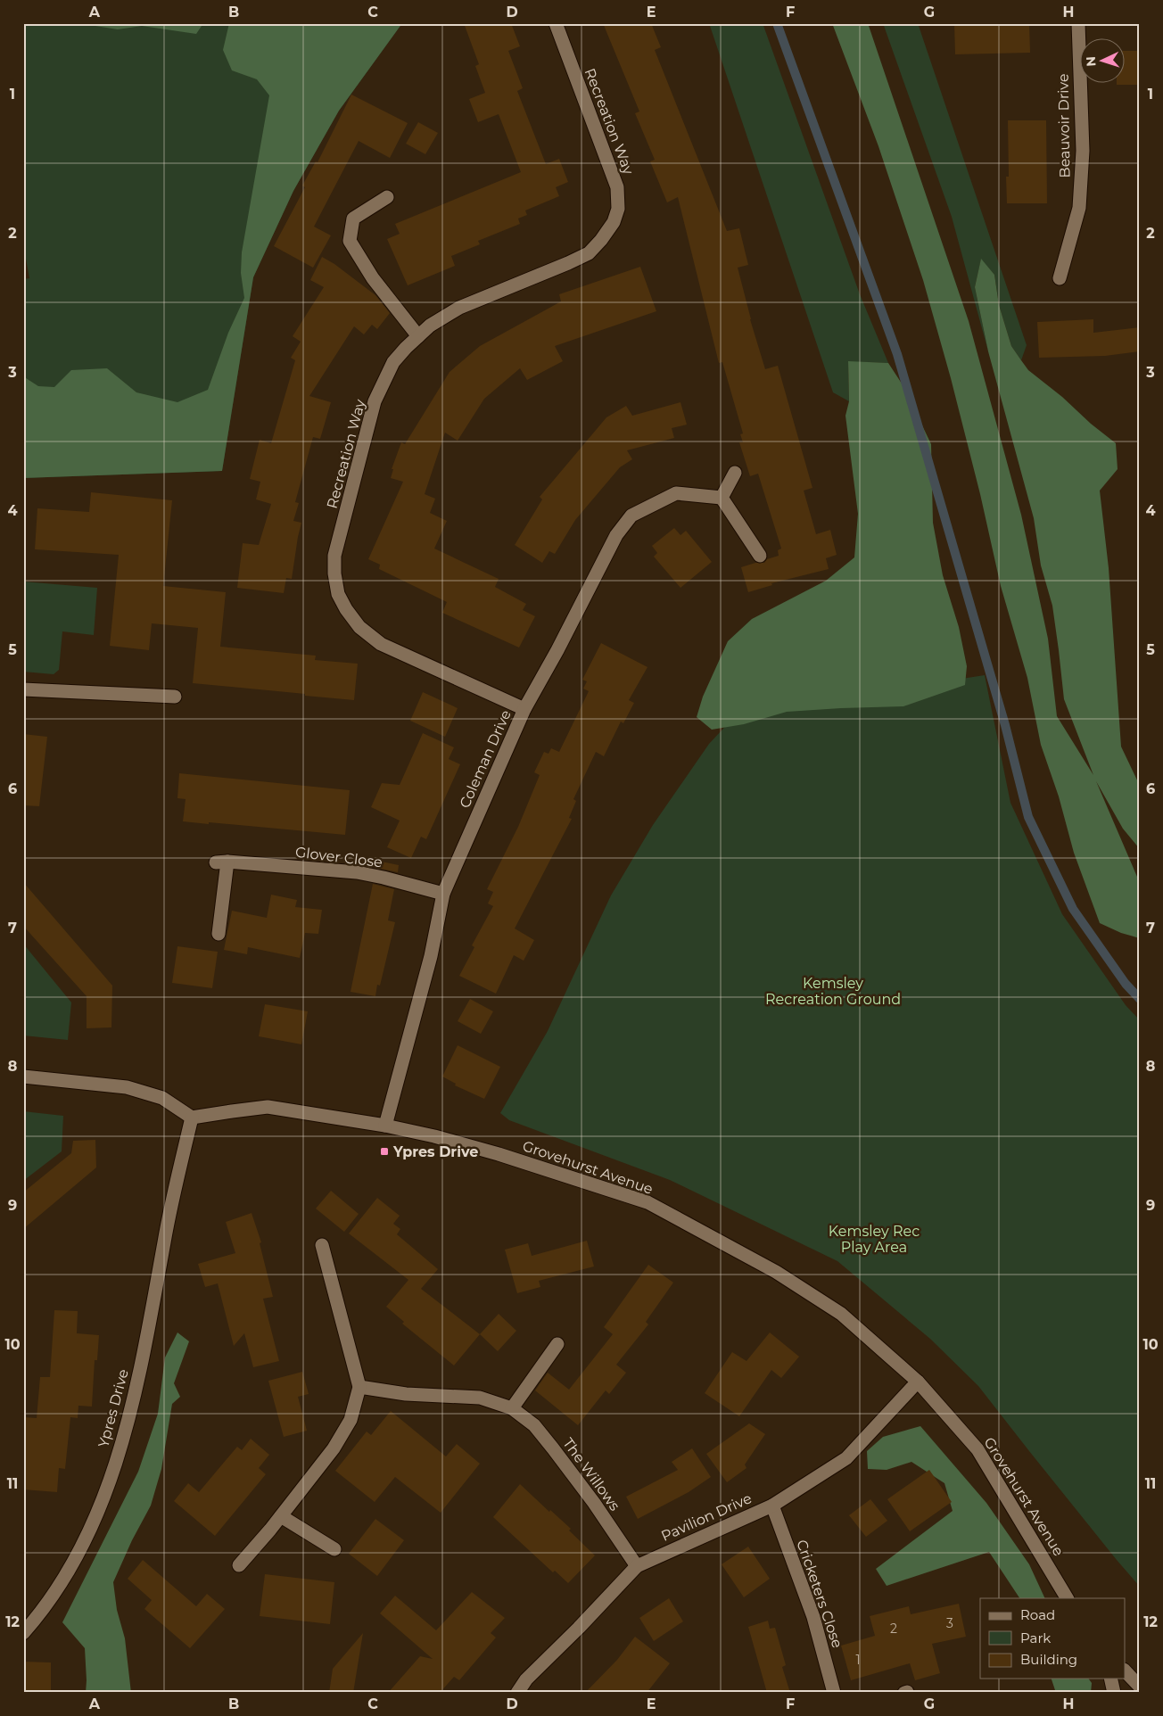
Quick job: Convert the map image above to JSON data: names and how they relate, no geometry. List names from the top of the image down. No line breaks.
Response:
{"streets":{"street":["Recreation Way","Beauvoir Drive","Coleman Drive","Glover Close","Grovehurst Avenue","Ypres Drive","The Willows","Pavilion Drive","Cricketers Close"]},"crossings":[["Recreation Way","Coleman Drive"],["Coleman Drive","Glover Close"],["Coleman Drive","Grovehurst Avenue"],["Grovehurst Avenue","Ypres Drive"],["Grovehurst Avenue","Pavilion Drive"],["The Willows","Pavilion Drive"],["Pavilion Drive","Cricketers Close"]],"parks":["Kemsley Recreation Ground","Kemsley Rec Play Area"],"places":{"transit":["Ypres Drive"]},"house_numbers":["3","2","1"],"legend":["Road","Park","Building"],"north":"left","grid":{"columns":["A","B","C","D","E","F","G","H"],"rows":["1","2","3","4","5","6","7","8","9","10","11","12"]}}
